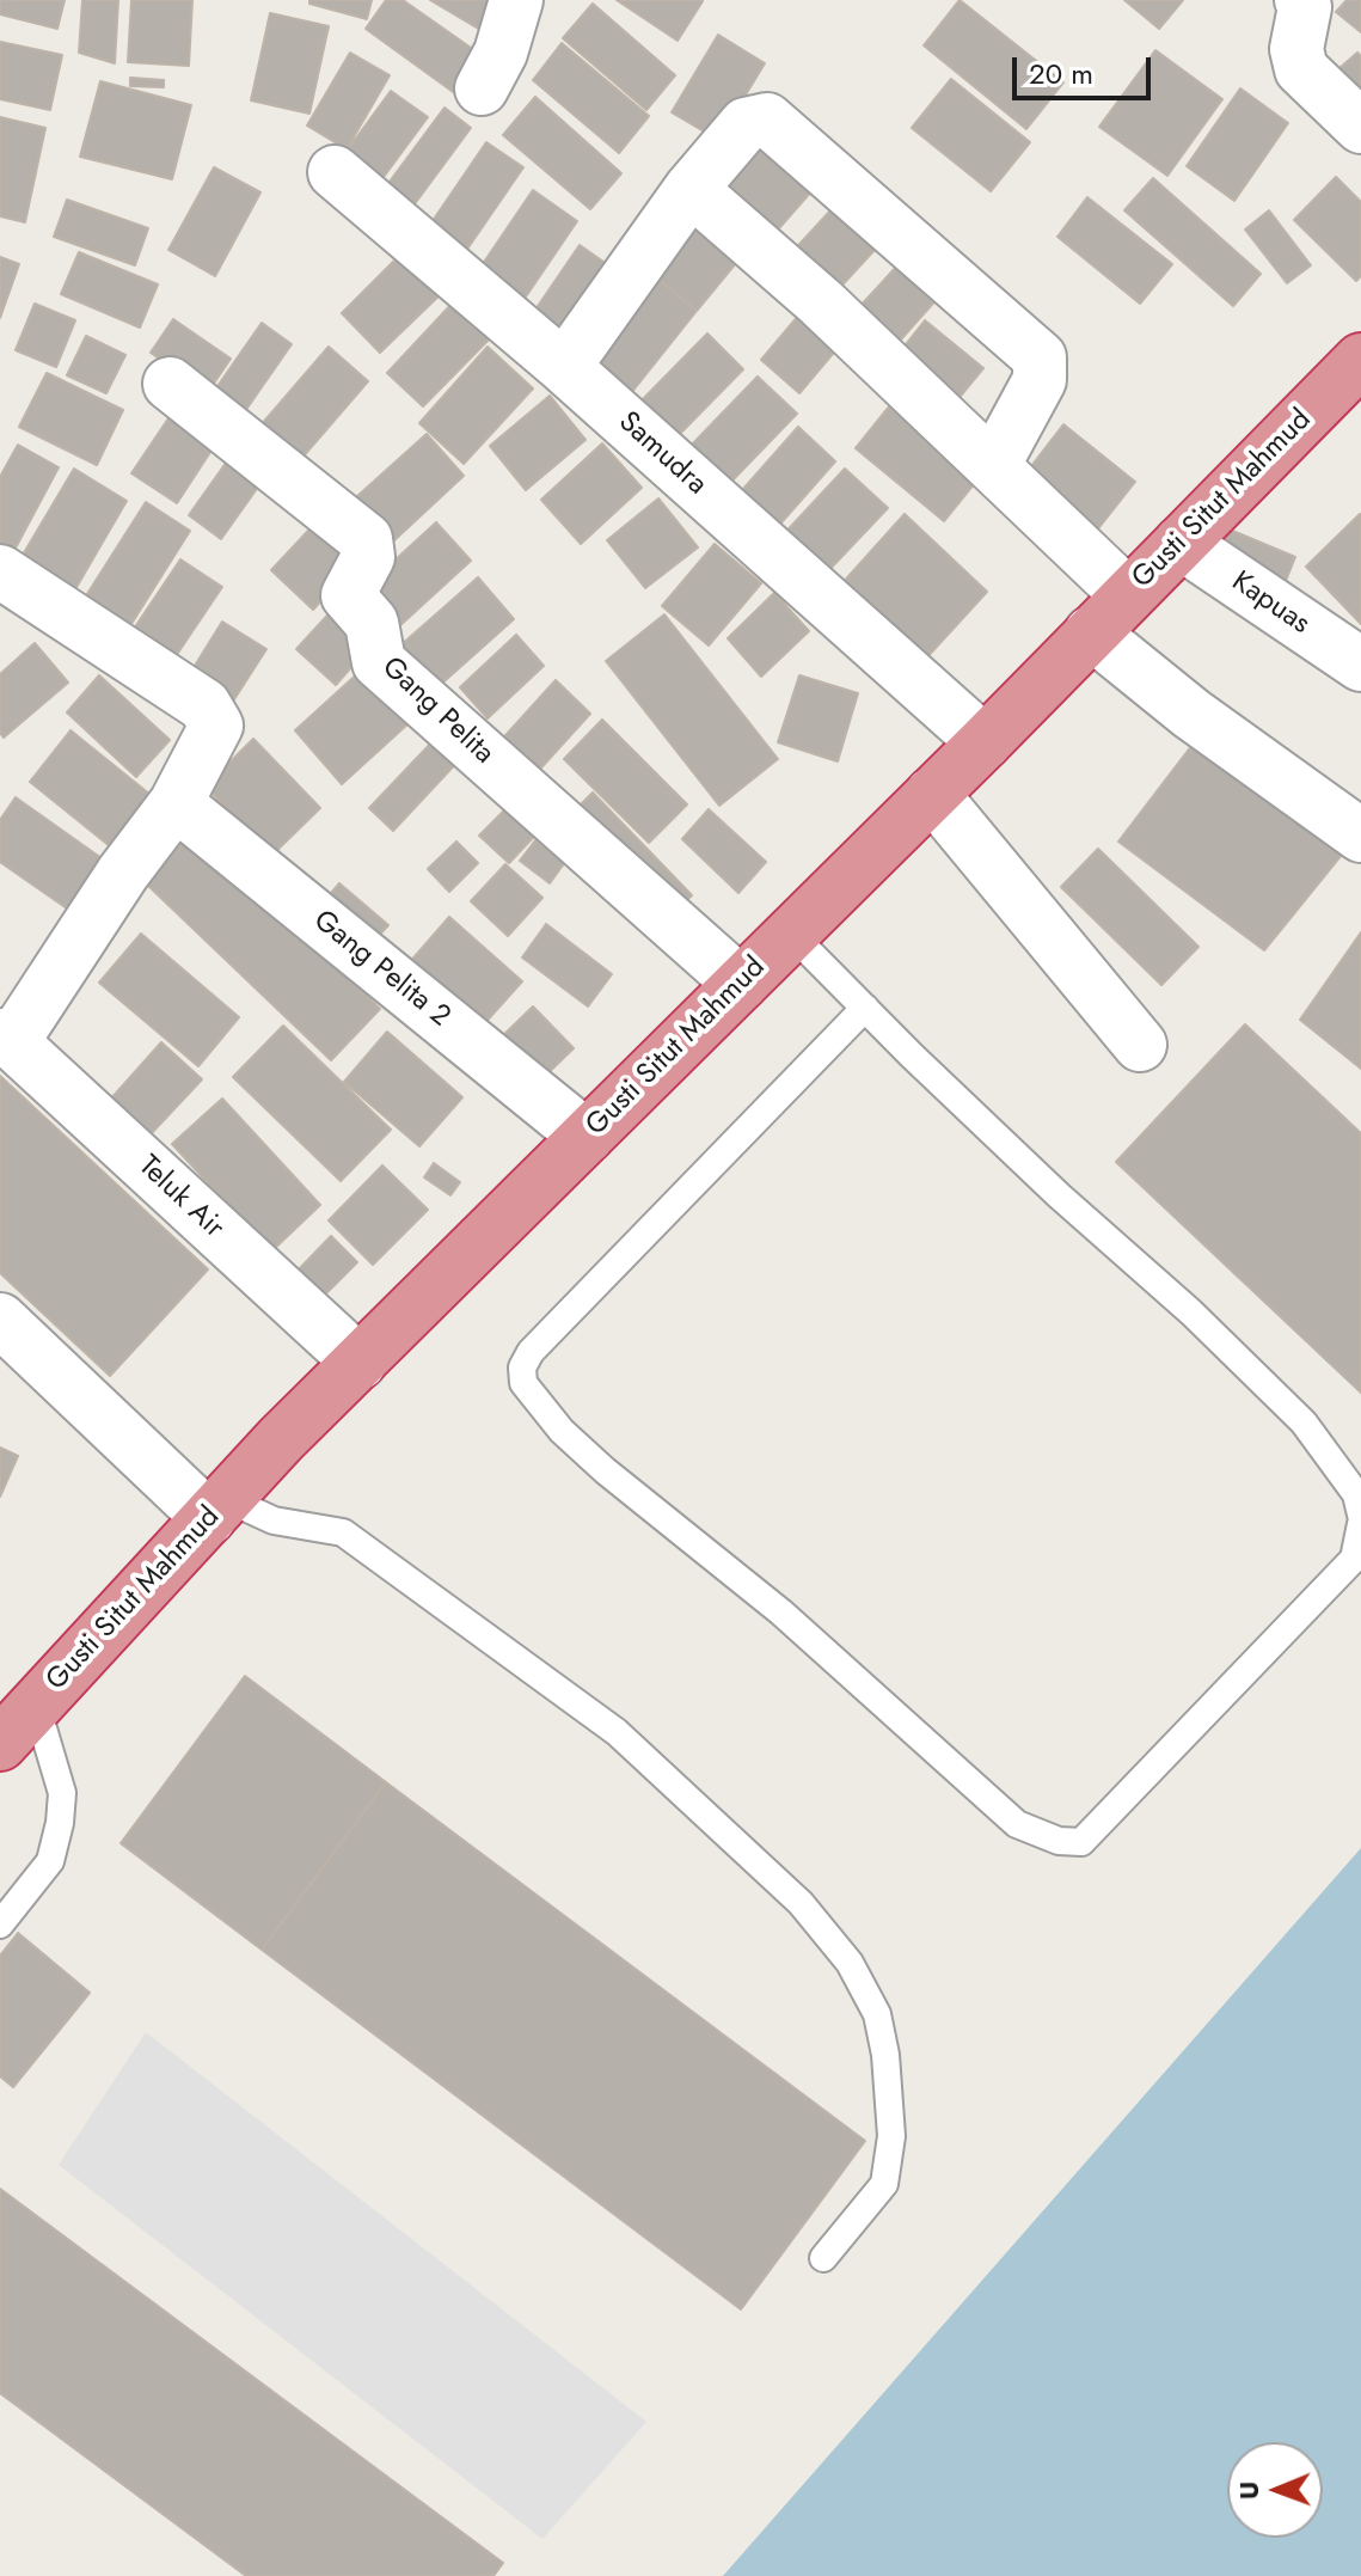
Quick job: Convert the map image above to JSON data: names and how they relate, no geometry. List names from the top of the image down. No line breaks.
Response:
{"streets":{"highway":["Gusti Situt Mahmud"],"street":["Samudra","Kapuas","Gang Pelita","Gang Pelita 2","Teluk Air"]},"crossings":[["Samudra","Gusti Situt Mahmud"],["Gusti Situt Mahmud","Kapuas"],["Gusti Situt Mahmud","Gang Pelita"],["Gusti Situt Mahmud","Gang Pelita 2"],["Gusti Situt Mahmud","Teluk Air"]],"scale_bar":"20 m","north":"left"}
